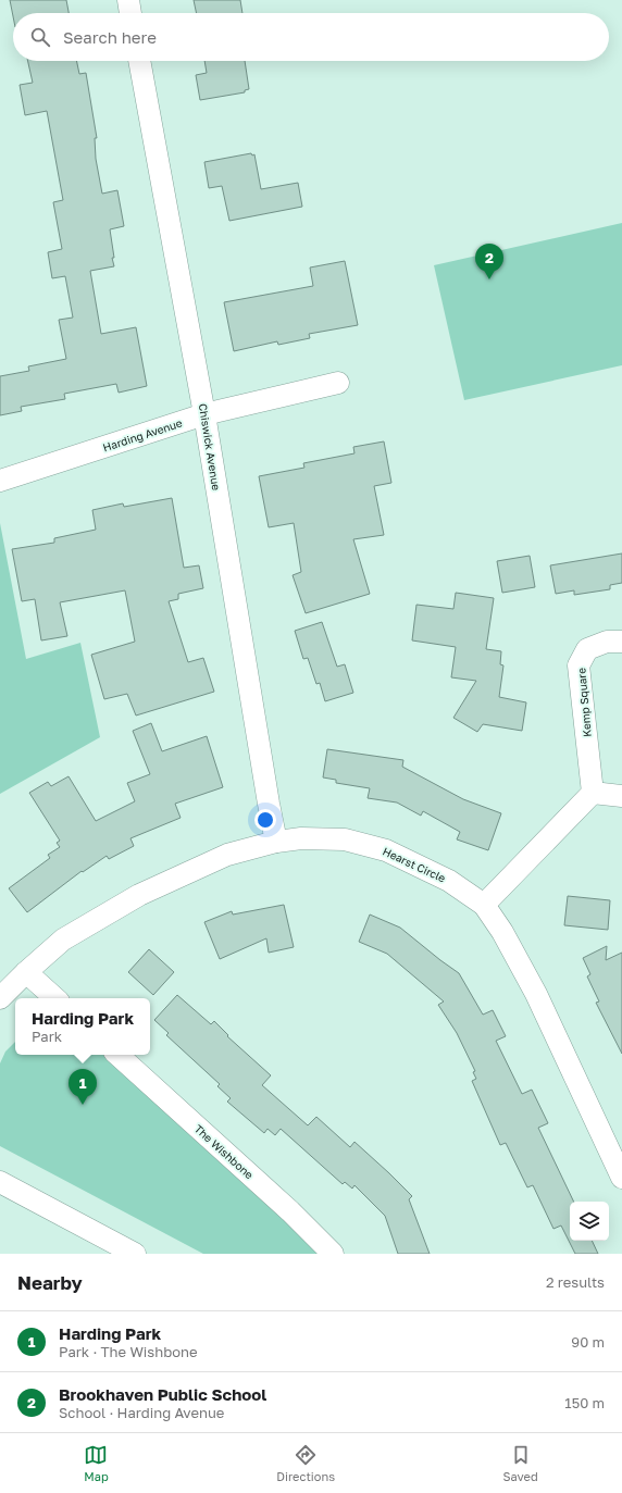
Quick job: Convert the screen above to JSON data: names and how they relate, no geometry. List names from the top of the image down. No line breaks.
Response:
{"streets":{"street":["Harding Avenue","Chiswick Avenue","Kemp Square","Hearst Circle","The Wishbone"]},"crossings":[["Harding Avenue","Chiswick Avenue"],["Chiswick Avenue","Hearst Circle"]],"page":{"search":"Search here","pins":["2","1"],"popup":["Harding Park","Park"],"heading":["Nearby","2 results"],"list":[{"mark":"1","name":"Harding Park","note":"Park · The Wishbone","value":"90 m"},{"mark":"2","name":"Brookhaven Public School","note":"School · Harding Avenue","value":"150 m"}],"nav":["Map","Directions","Saved"]}}
